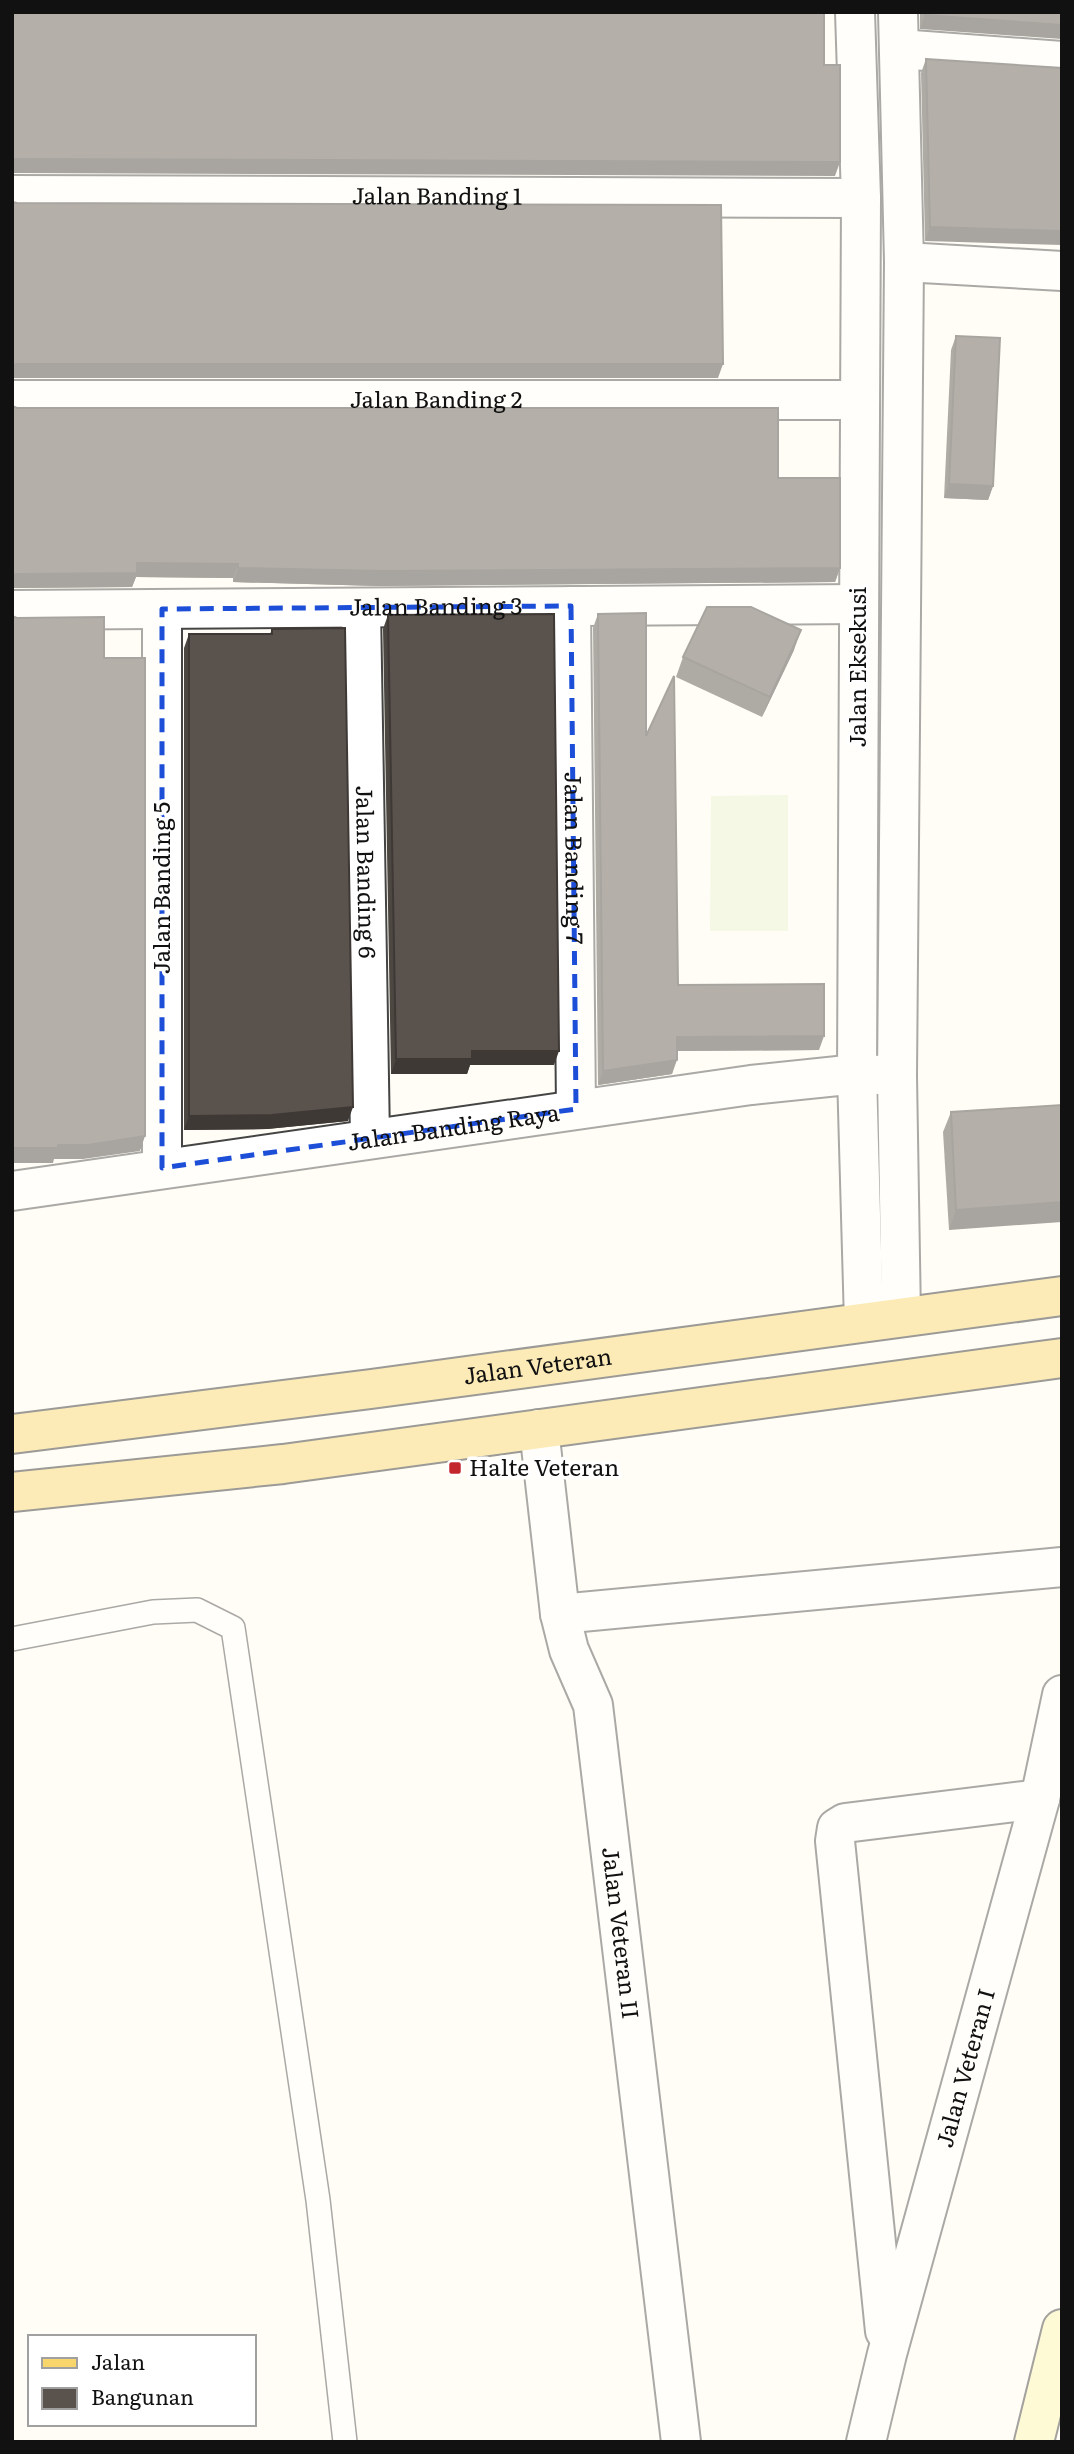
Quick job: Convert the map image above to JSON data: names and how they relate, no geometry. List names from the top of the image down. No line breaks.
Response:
{"streets":{"main road":["Jalan Veteran"],"street":["Jalan Banding 1","Jalan Banding 2","Jalan Banding 3","Jalan Eksekusi","Jalan Banding 7","Jalan Banding 6","Jalan Banding 5","Jalan Banding Raya","Jalan Veteran II","Jalan Veteran I"]},"crossings":[["Jalan Banding 1","Jalan Eksekusi"],["Jalan Banding 2","Jalan Eksekusi"],["Jalan Banding 3","Jalan Eksekusi"],["Jalan Banding 3","Jalan Banding 7"],["Jalan Banding 3","Jalan Banding 6"],["Jalan Banding 3","Jalan Banding 5"],["Jalan Eksekusi","Jalan Banding Raya"],["Jalan Eksekusi","Jalan Veteran"],["Jalan Banding 7","Jalan Banding Raya"],["Jalan Banding 6","Jalan Banding Raya"],["Jalan Banding 5","Jalan Banding Raya"]],"places":{"transit":["Halte Veteran"]},"legend":["Jalan","Bangunan"]}
